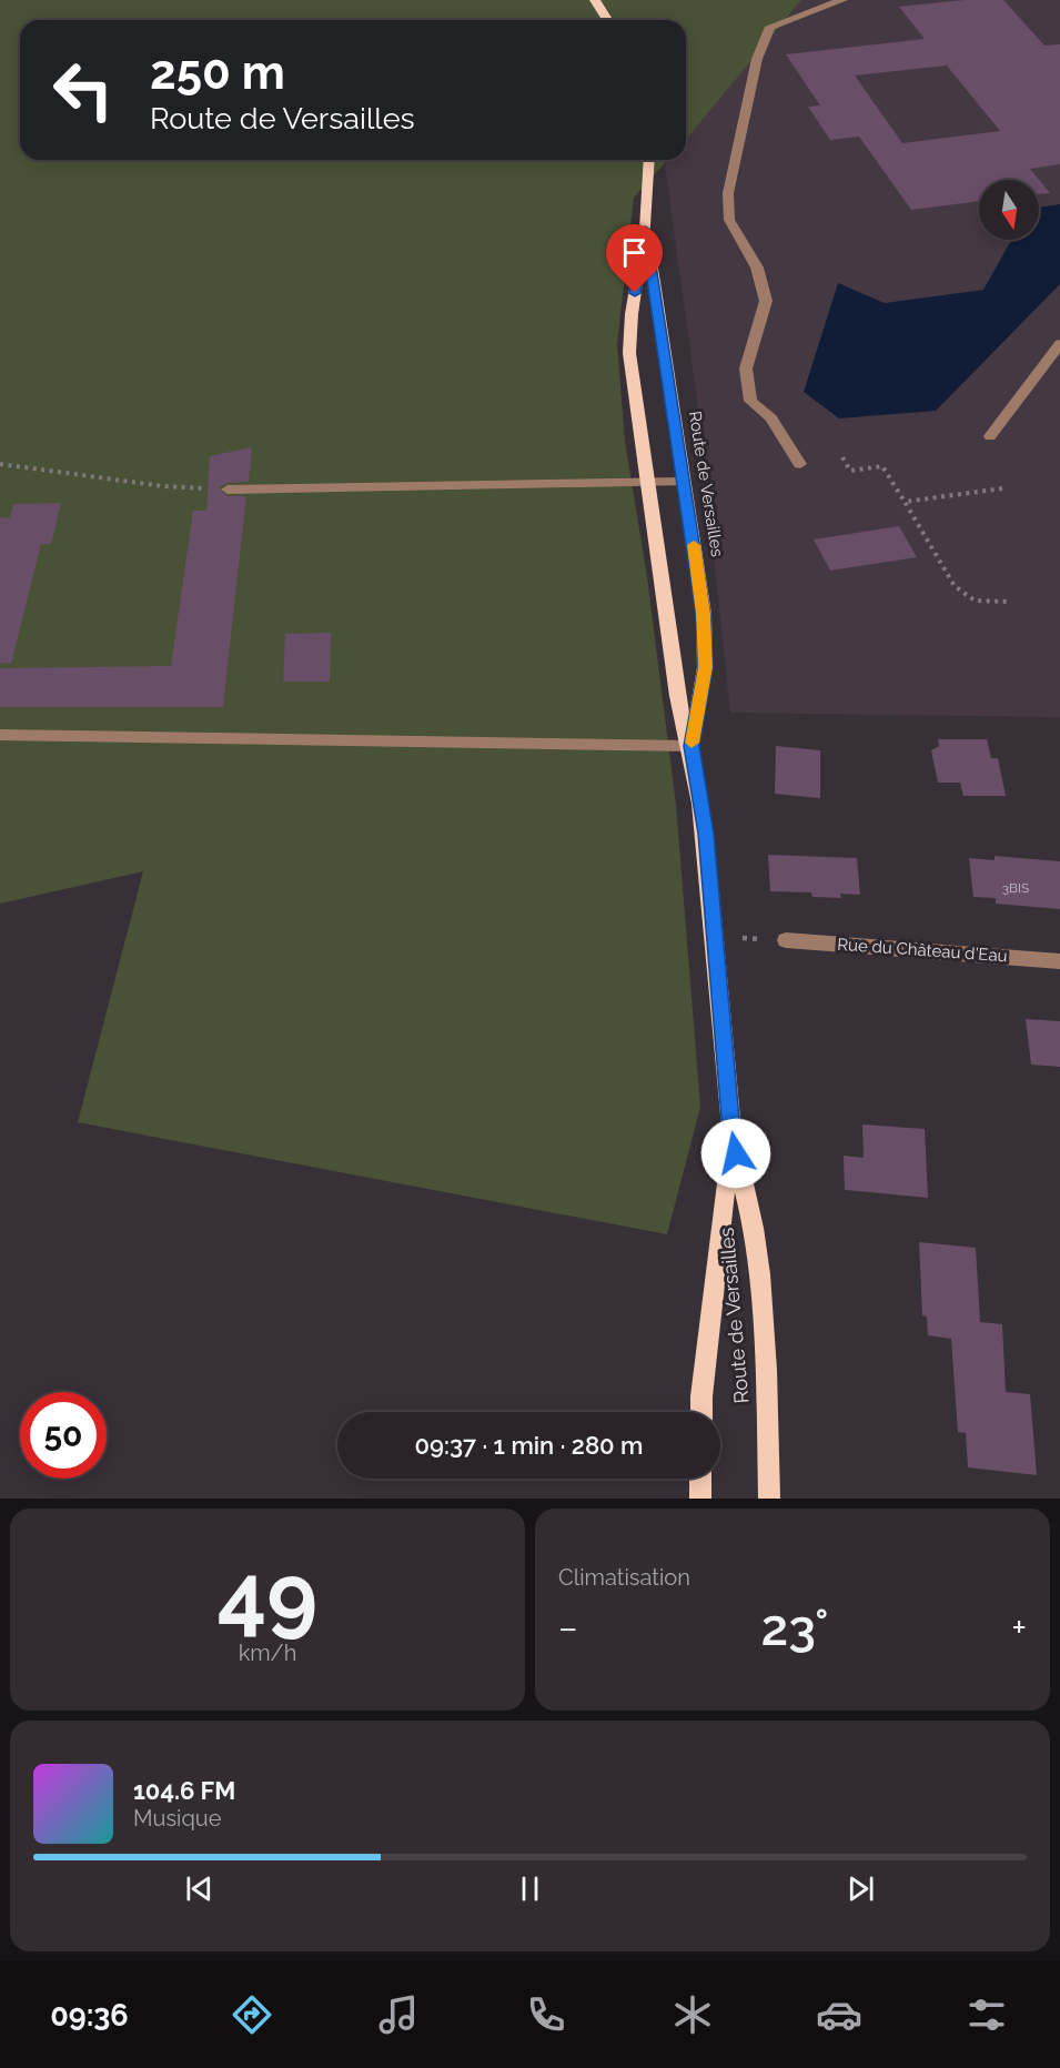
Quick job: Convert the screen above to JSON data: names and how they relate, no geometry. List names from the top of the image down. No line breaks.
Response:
{"streets":{"main road":["Route de Versailles"],"street":["Rue du Château d'Eau"]},"house_numbers":["3BIS"],"north":"bottom","page":{"turn":["250 m","Route de Versailles"],"limit":"50","trip":"09:37 · 1 min · 280 m","tile":[["49","km/h"],"Climatisation"],"heat":["−","23°","+"],"song":["104.6 FM","Musique"],"tabs":"09:36"}}
